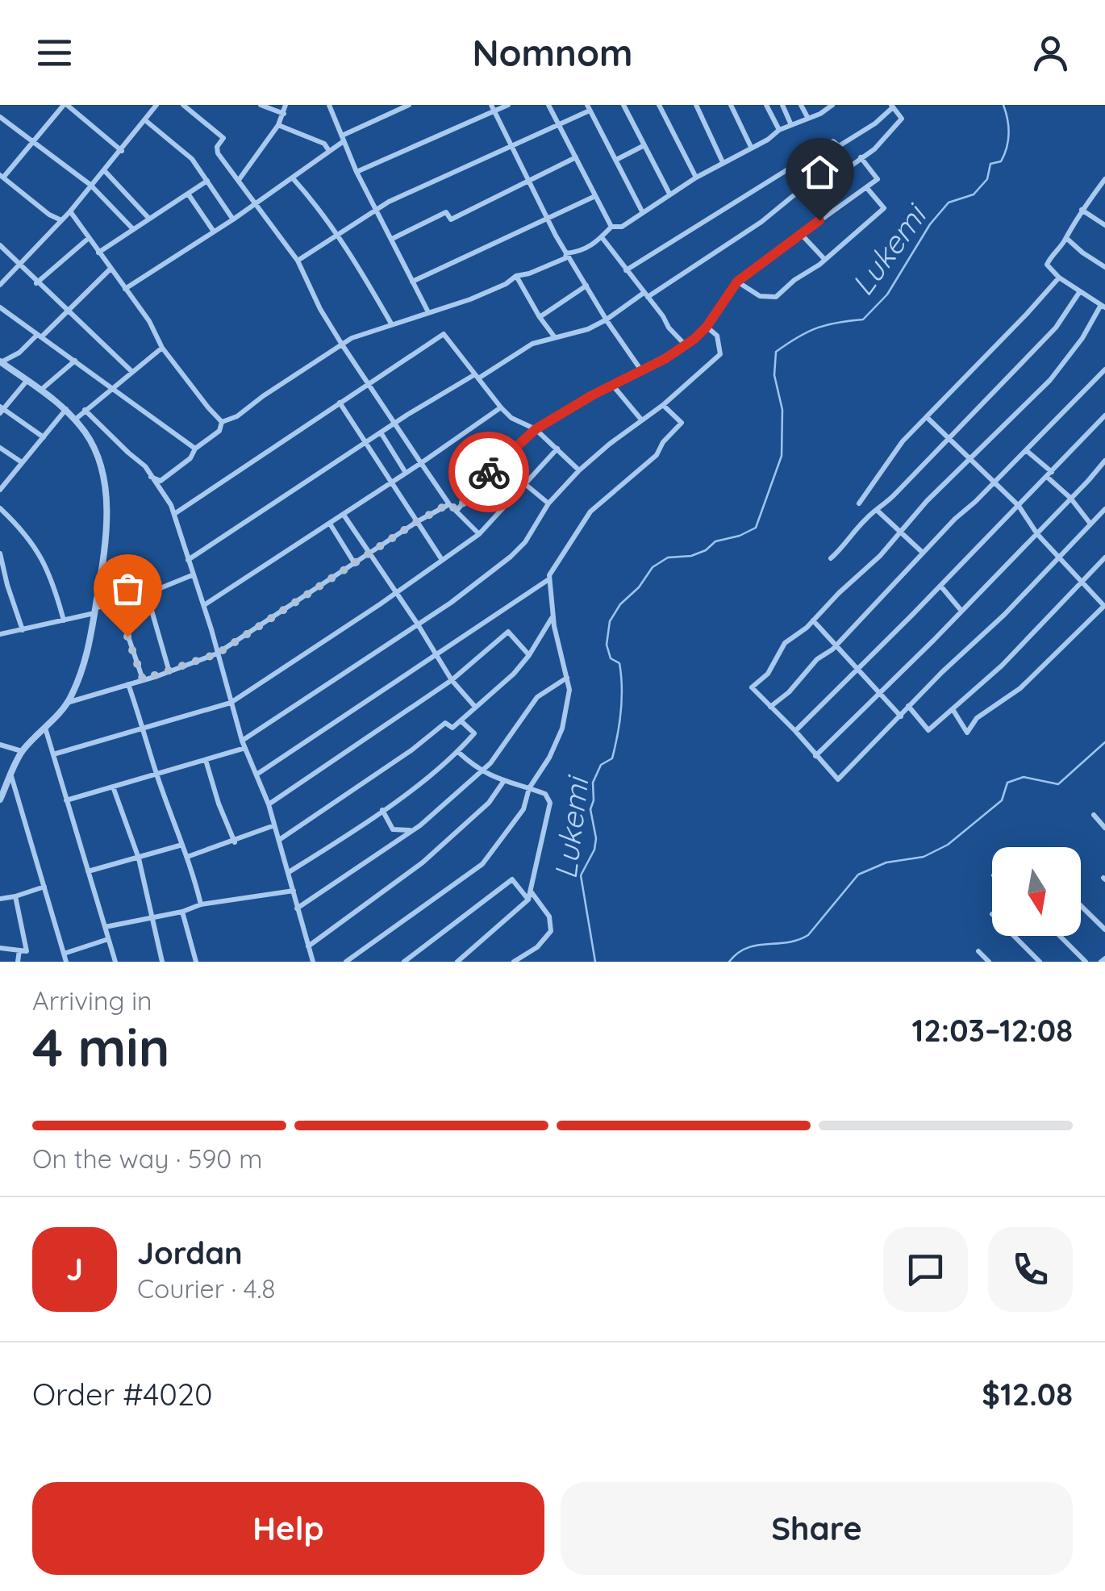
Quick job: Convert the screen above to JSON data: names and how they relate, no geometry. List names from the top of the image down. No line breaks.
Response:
{"water":["Lukemi"],"north":"bottom","page":{"header":"Nomnom","heading":["4 min","Arriving in","12:03–12:08"],"panel":["Jordan","Courier · 4.8","Order #4020","$12.08"],"bar":"On the way · 590 m","round":"J","buttons":["Help","Share"]}}
